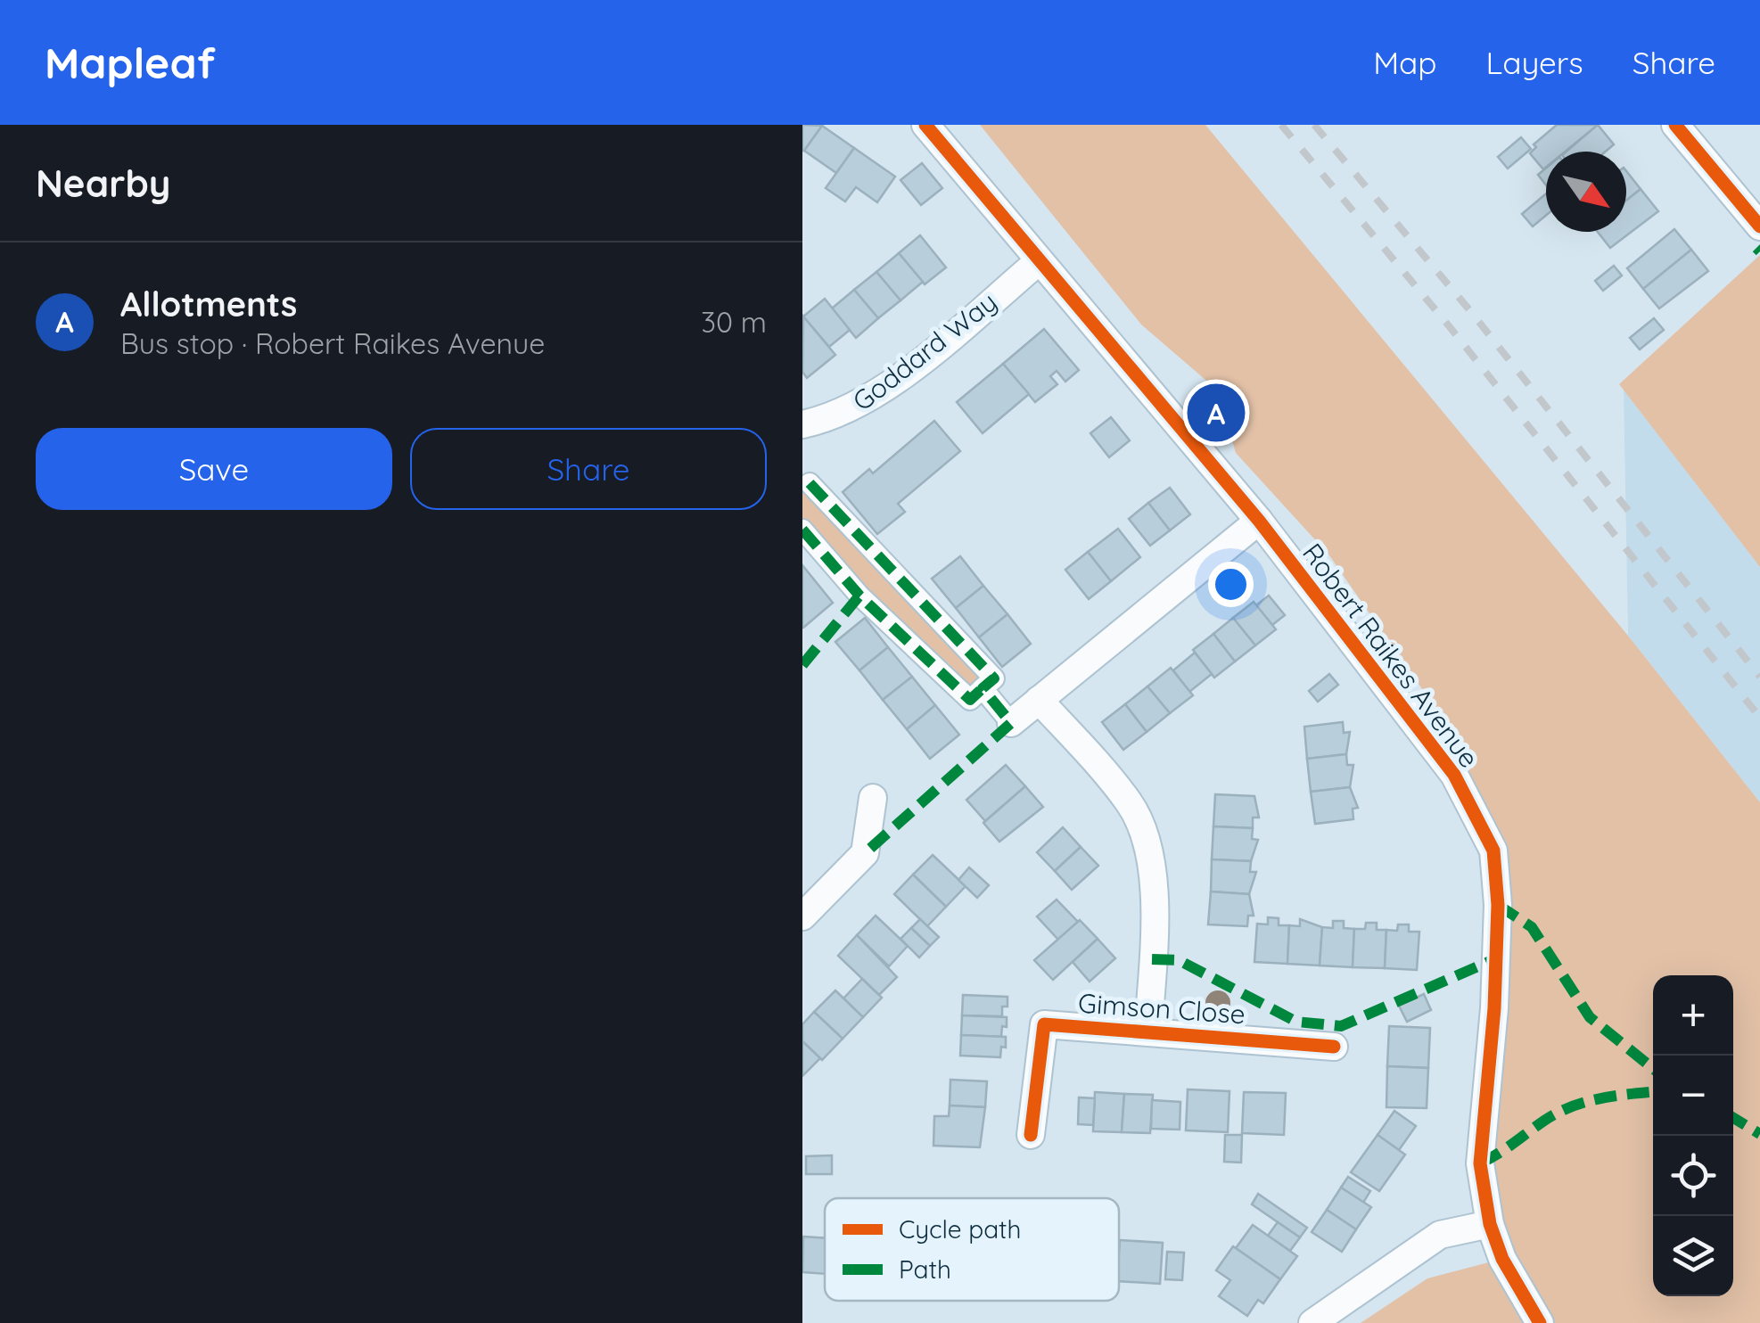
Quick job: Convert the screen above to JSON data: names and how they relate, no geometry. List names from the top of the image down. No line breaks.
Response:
{"streets":{"street":["Goddard Way","Robert Raikes Avenue","Gimson Close"]},"crossings":[["Goddard Way","Robert Raikes Avenue"]],"legend":["Cycle path","Path"],"north":"bottom right","page":{"header":"Mapleaf","nav":["Map","Layers","Share"],"heading":"Nearby","list":[{"mark":"A","name":"Allotments","note":"Bus stop · Robert Raikes Avenue","value":"30 m"}],"pins":"A","buttons":["Save","Share"],"map_buttons":["+","−"]}}
